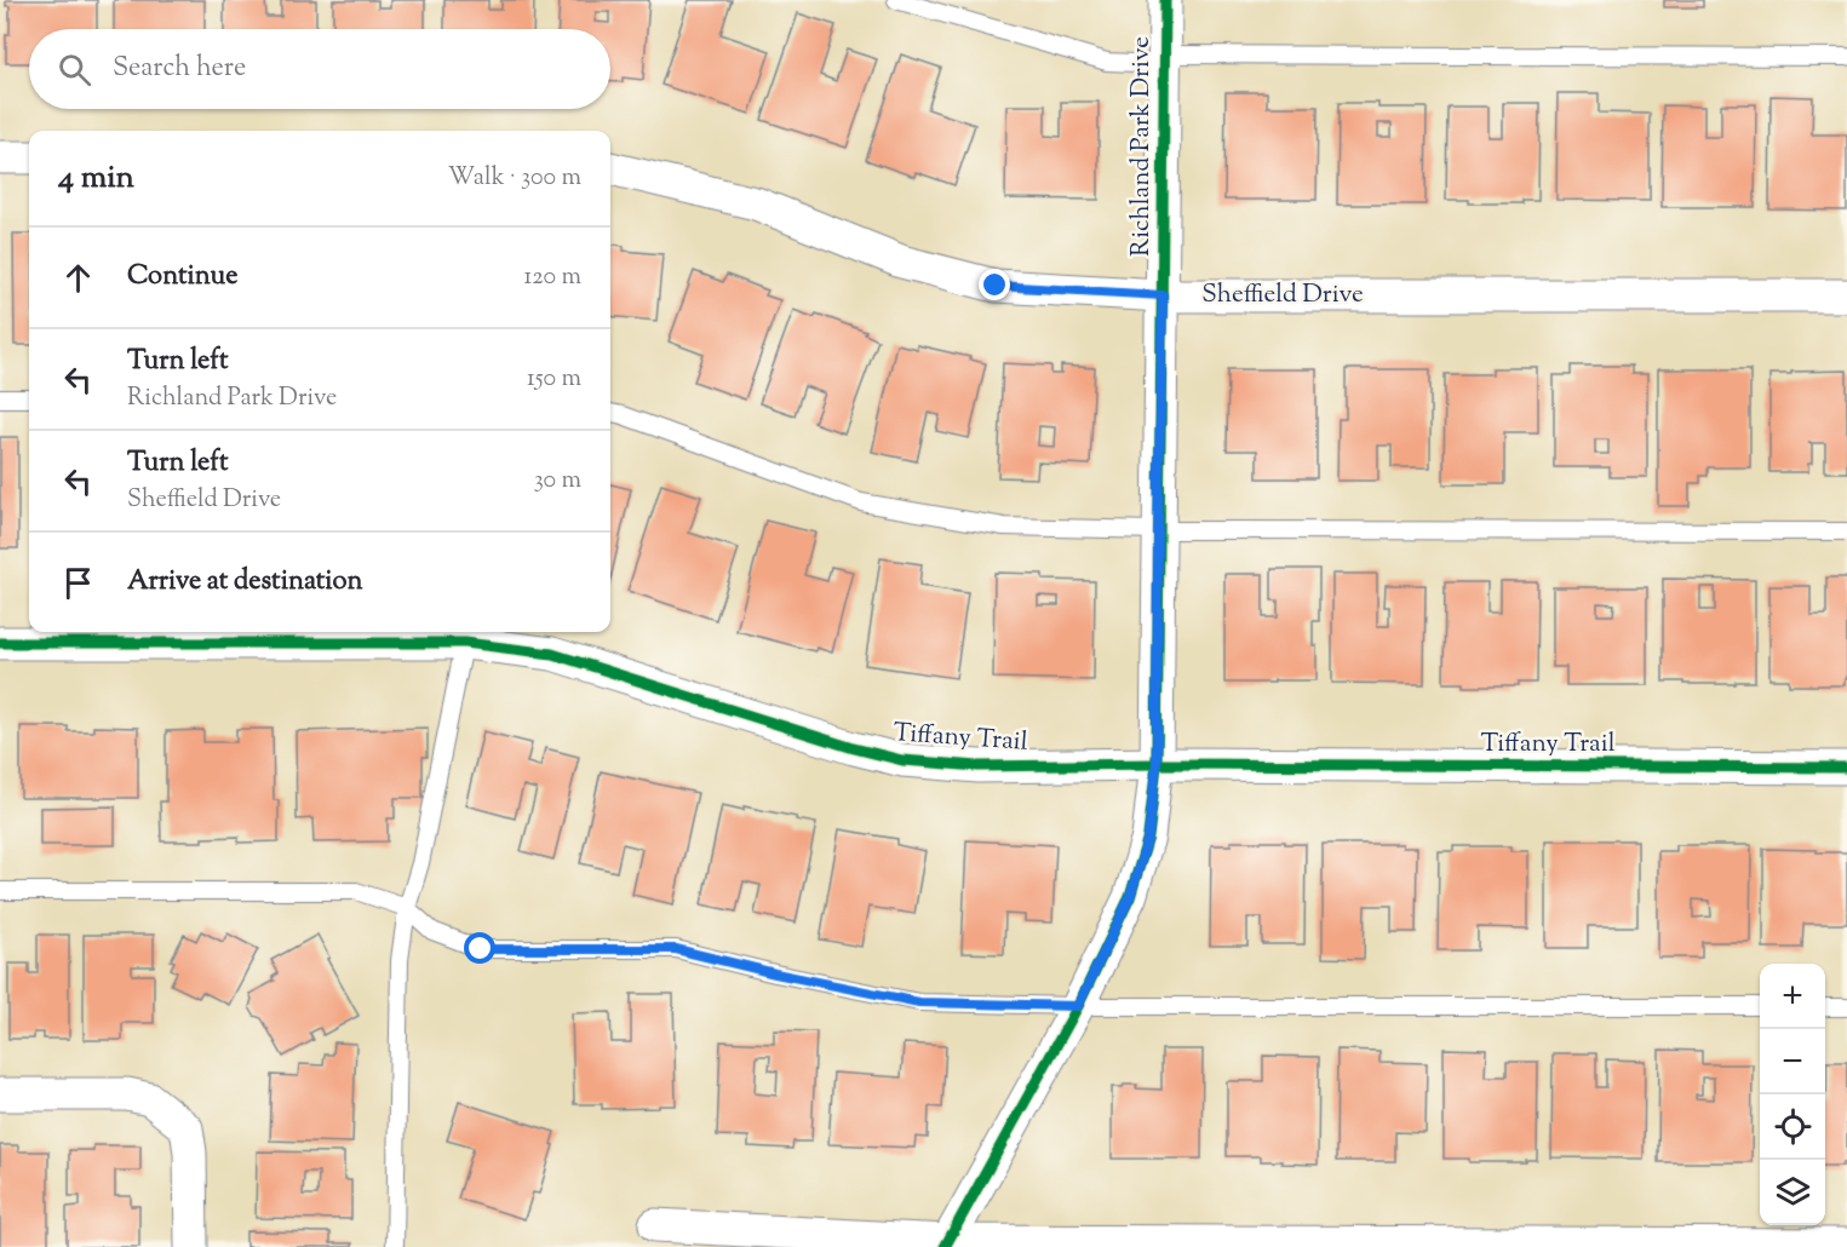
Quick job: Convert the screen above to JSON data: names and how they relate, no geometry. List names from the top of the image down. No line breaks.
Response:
{"streets":{"street":["Richland Park Drive","Sheffield Drive","Tiffany Trail"]},"crossings":[["Richland Park Drive","Sheffield Drive"],["Richland Park Drive","Tiffany Trail"]],"page":{"search":"Search here","heading":["4 min","Walk · 300 m"],"list":[["Continue","120 m"],["Turn left","Richland Park Drive","150 m"],["Turn left","Sheffield Drive","30 m"],"Arrive at destination"],"map_buttons":["+","−"]}}
